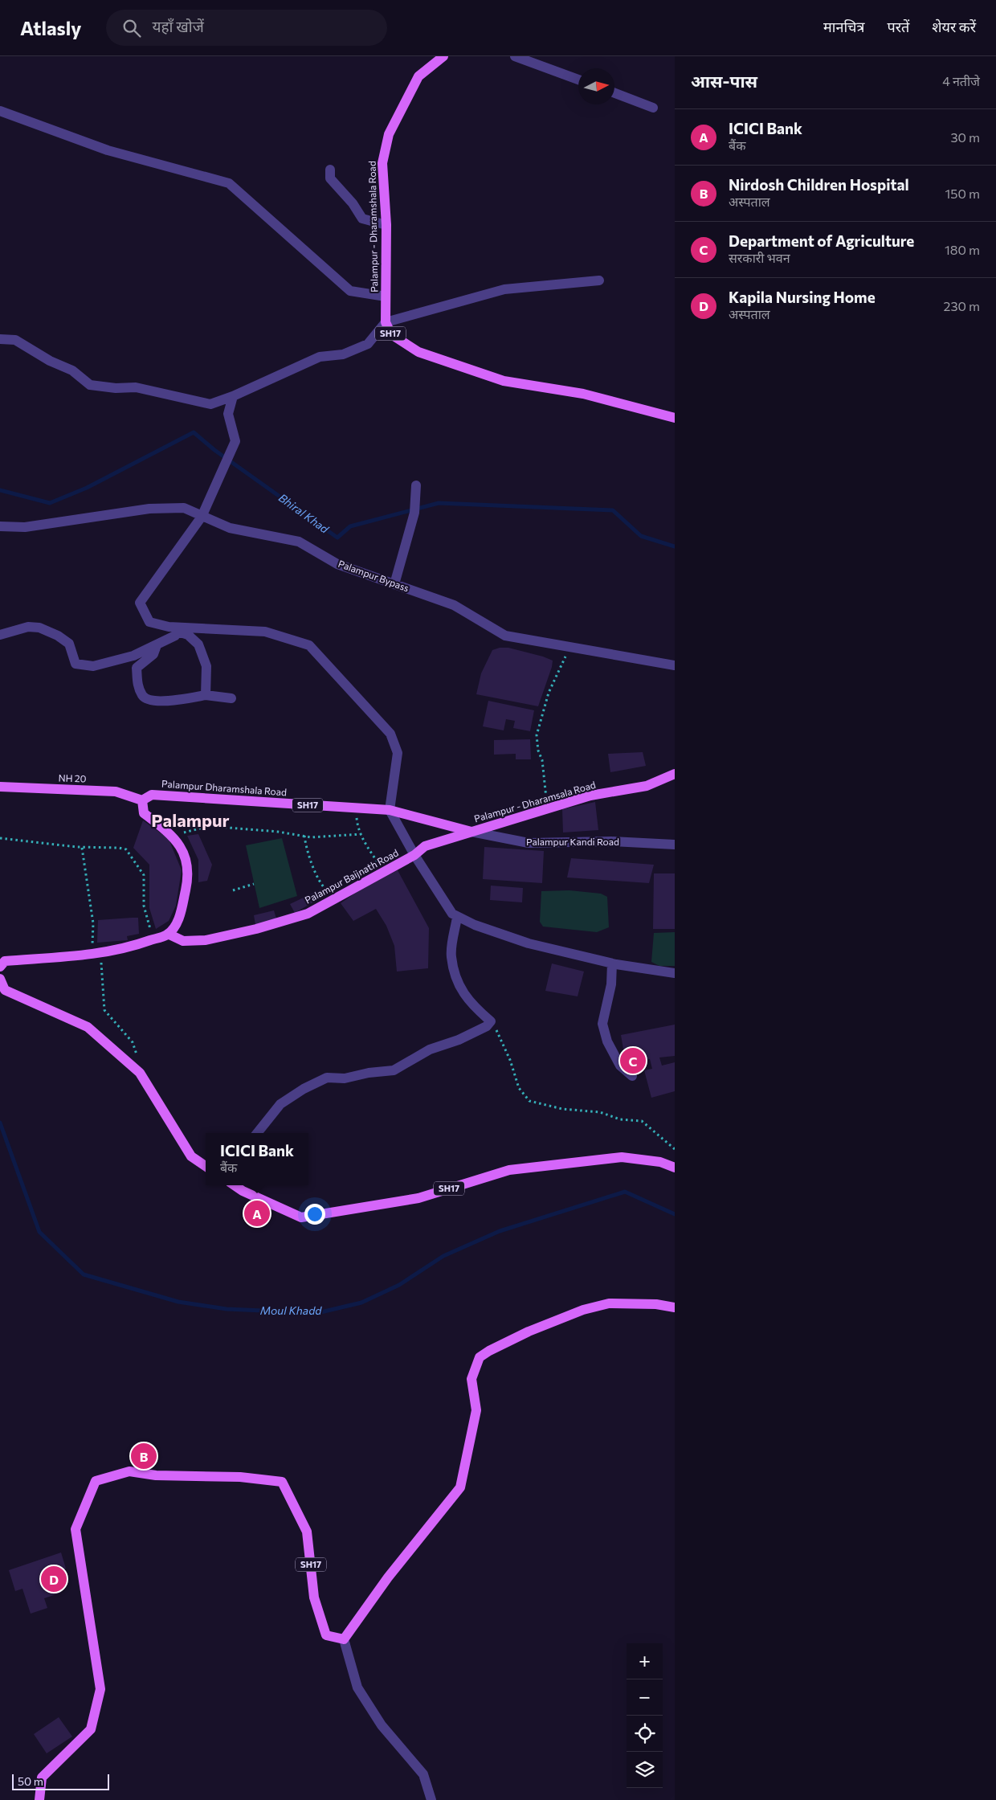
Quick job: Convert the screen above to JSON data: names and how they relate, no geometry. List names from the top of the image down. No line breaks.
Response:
{"streets":{"main road":["Palampur - Dharamshala Road","SH17","NH 20","Palampur Dharamshala Road","Palampur - Dharamsala Road","Palampur Baijnath Road"],"street":["Palampur Bypass","Palampur Kandi Road"]},"crossings":[["Palampur - Dharamshala Road","SH17"],["NH 20","Palampur Dharamshala Road"],["Palampur Dharamshala Road","Palampur - Dharamsala Road"],["Palampur Dharamshala Road","Palampur Kandi Road"],["Palampur Dharamshala Road","Palampur Baijnath Road"],["Palampur - Dharamsala Road","Palampur Kandi Road"],["Palampur - Dharamsala Road","Palampur Baijnath Road"],["Palampur Kandi Road","Palampur Baijnath Road"]],"districts":["Palampur"],"water":["Bhiral Khad","Moul Khadd"],"scale_bar":"50 m","north":"right","page":{"header":"Atlasly","search":"यहाँ खोजें","nav":["मानचित्र","परतें","शेयर करें"],"heading":["आस-पास","4 नतीजे"],"list":[{"mark":"A","name":"ICICI Bank","note":"बैंक","value":"30 m"},{"mark":"B","name":"Nirdosh Children Hospital","note":"अस्पताल","value":"150 m"},{"mark":"C","name":"Department of Agriculture","note":"सरकारी भवन","value":"180 m"},{"mark":"D","name":"Kapila Nursing Home","note":"अस्पताल","value":"230 m"}],"pins":["C","A","B","D"],"popup":["ICICI Bank","बैंक"],"map_buttons":["+","−"],"scale":"50 m"}}
